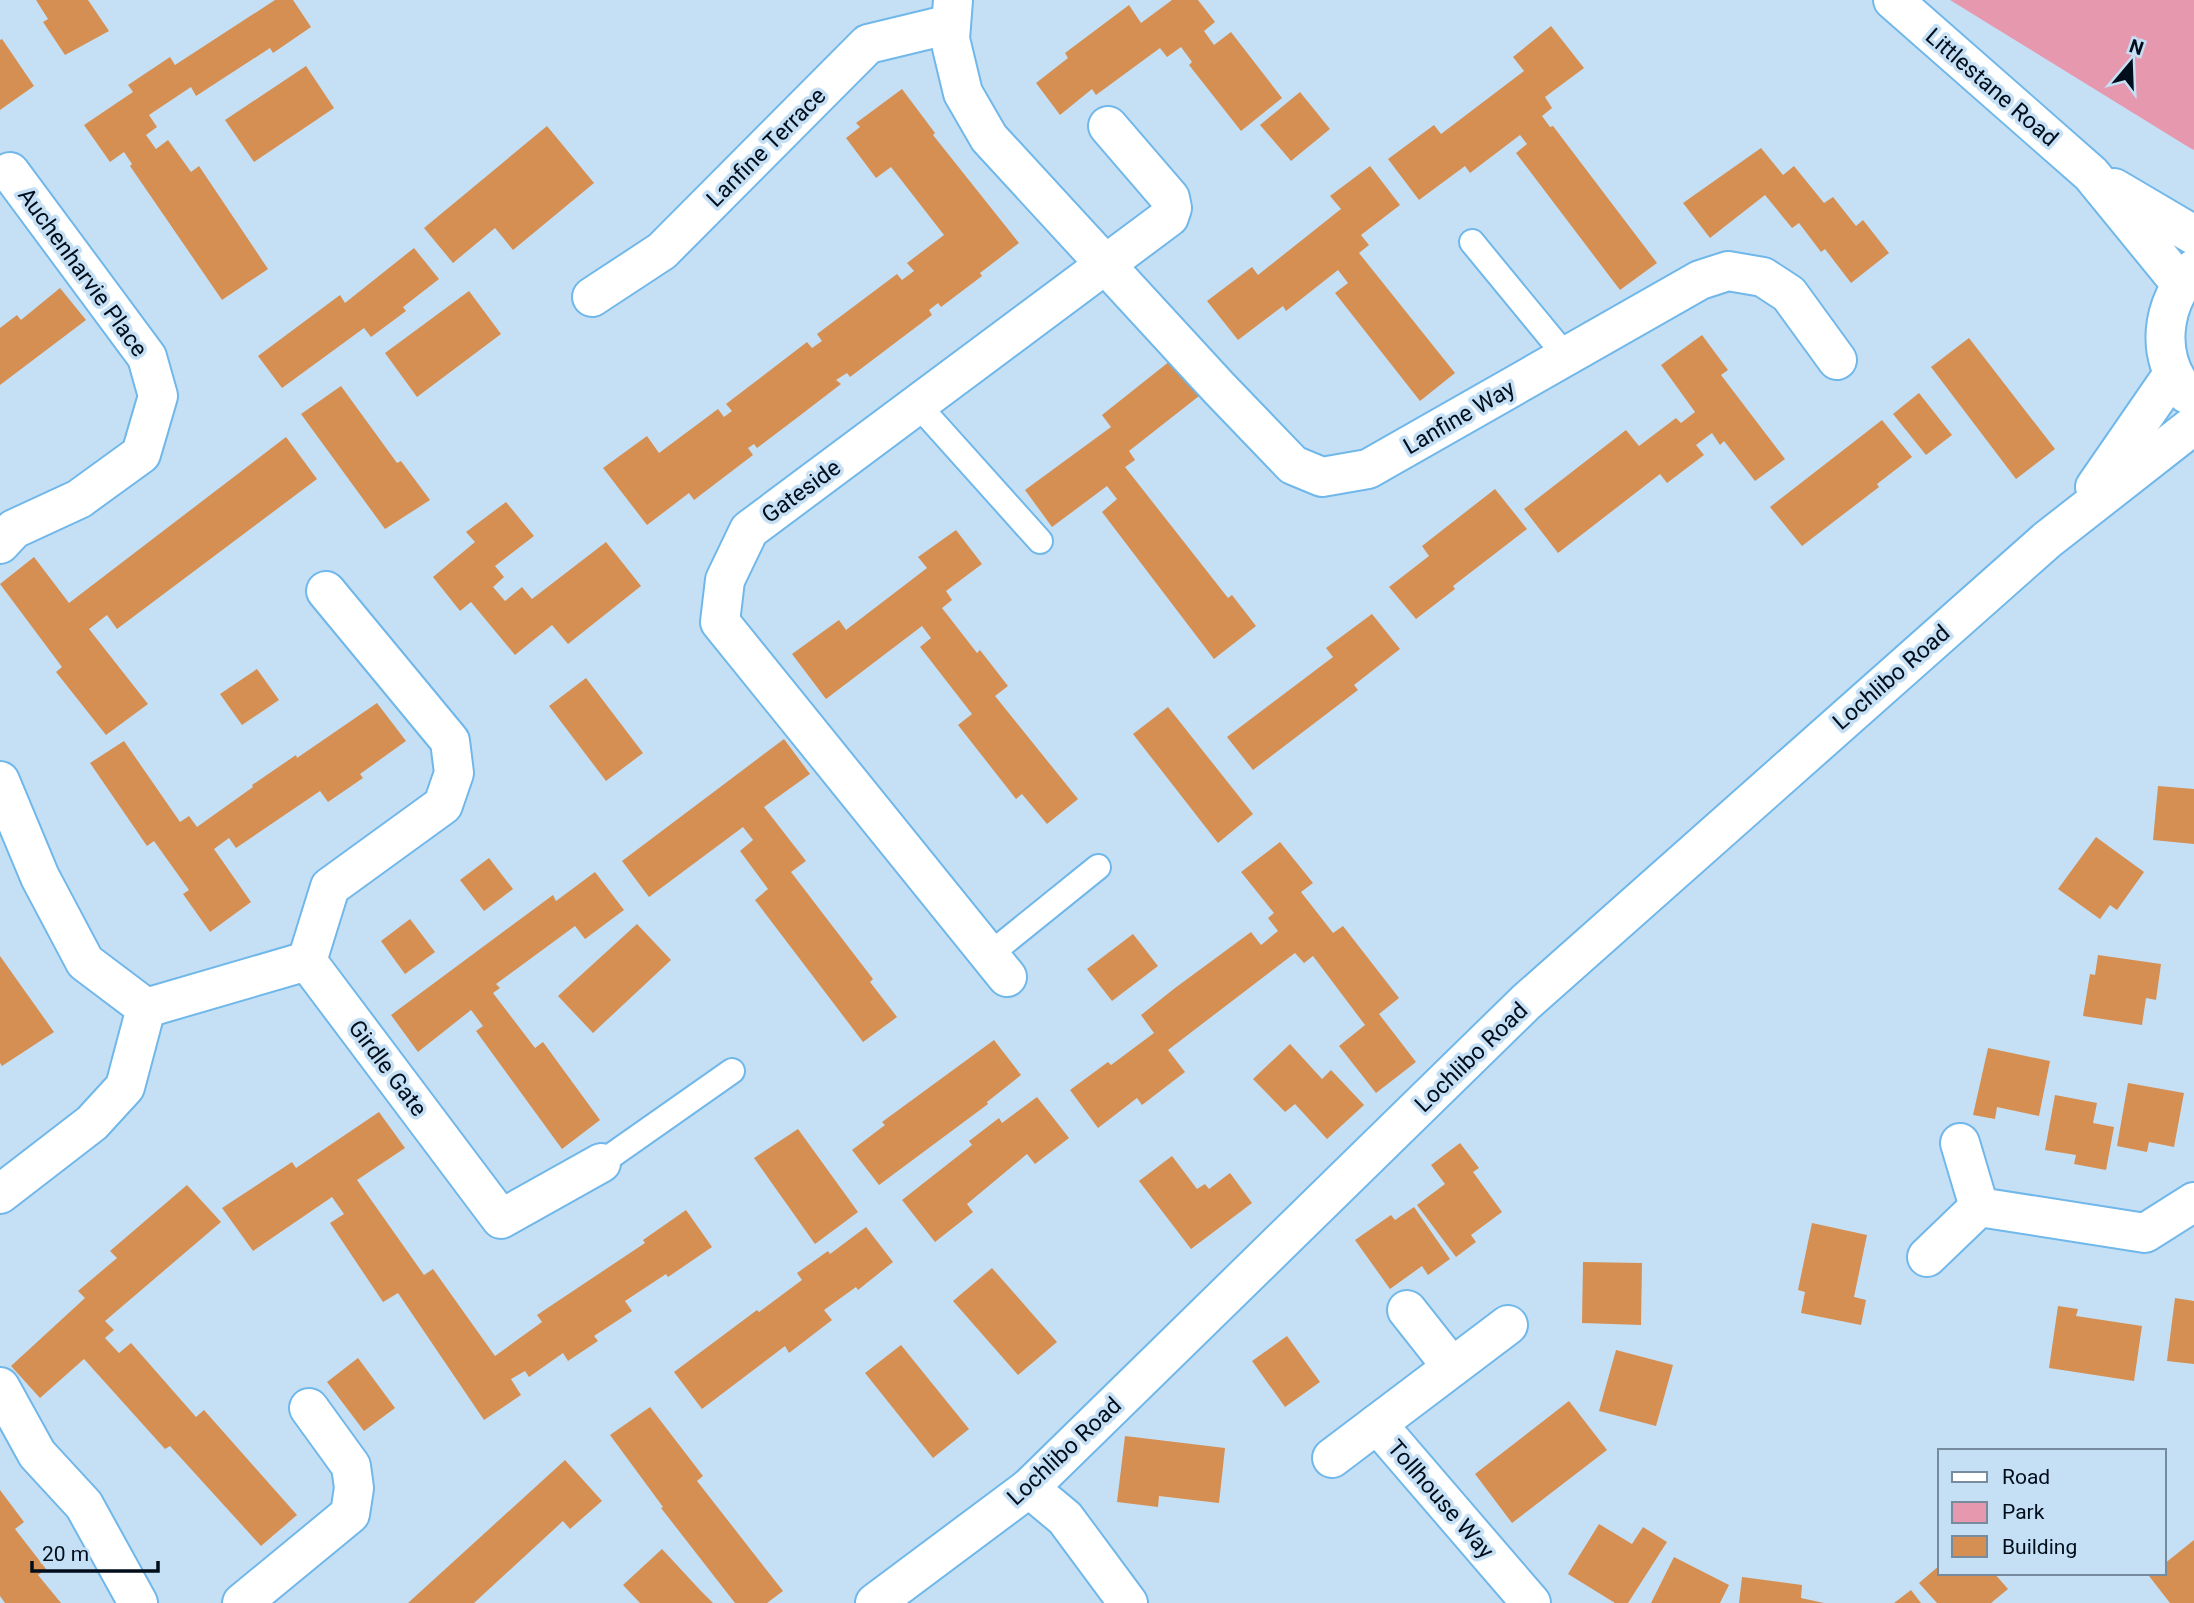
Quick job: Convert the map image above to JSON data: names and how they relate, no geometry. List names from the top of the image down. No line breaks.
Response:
{"streets":{"street":["Littlestane Road","Lanfine Terrace","Auchenharvie Place","Lanfine Way","Gateside","Lochlibo Road","Girdle Gate","Tollhouse Way"]},"crossings":[["Lanfine Terrace","Lanfine Way"],["Lanfine Way","Gateside"]],"legend":["Road","Park","Building"],"scale_bar":"20 m","north":"top"}
